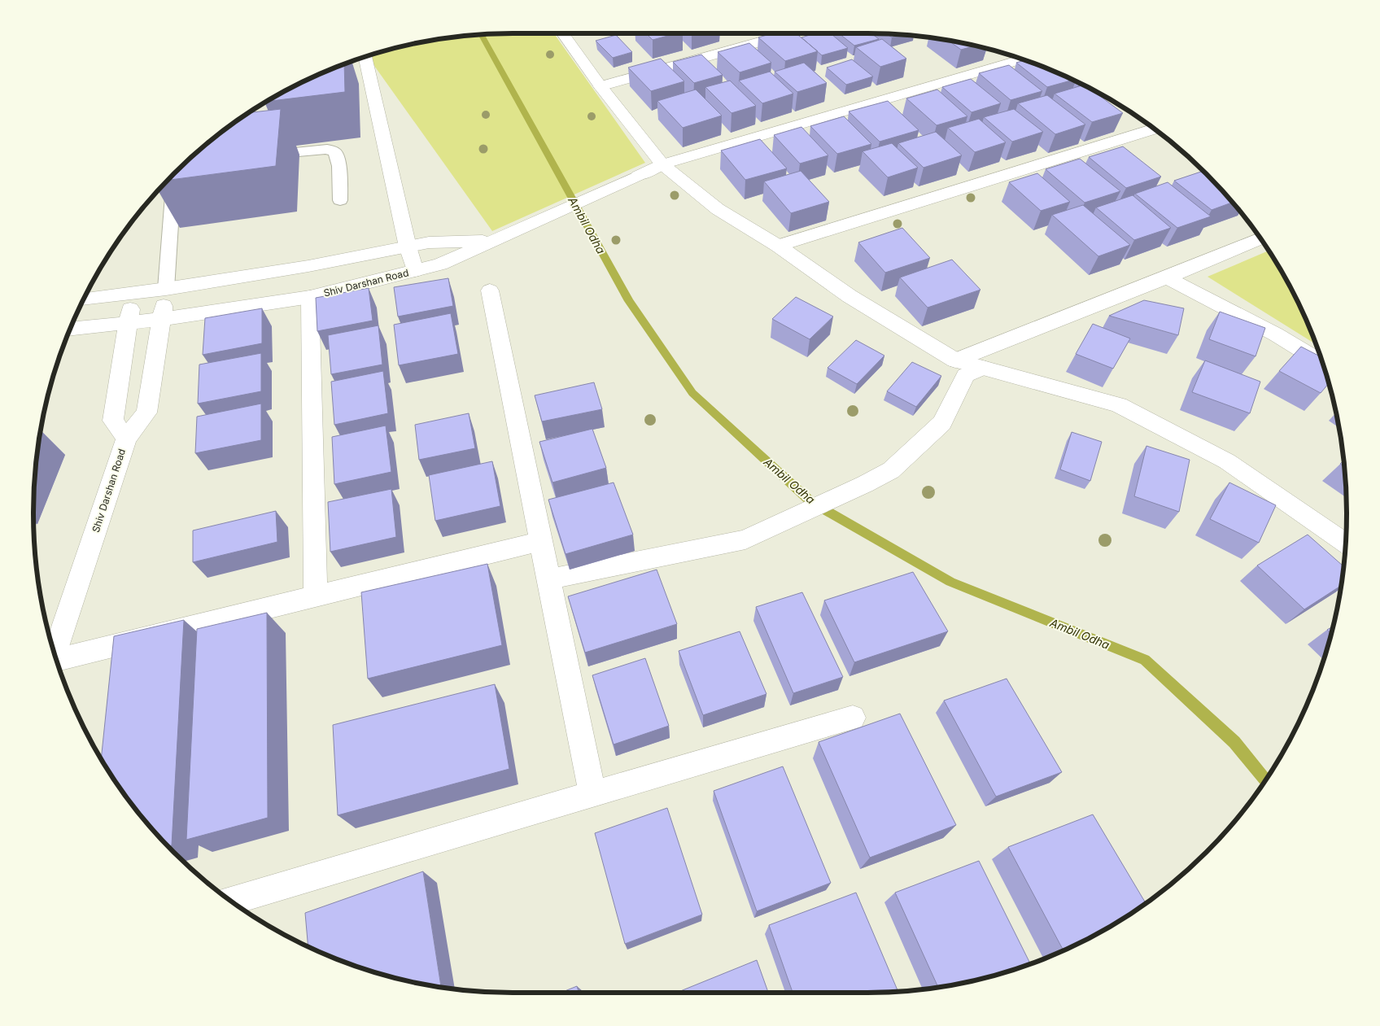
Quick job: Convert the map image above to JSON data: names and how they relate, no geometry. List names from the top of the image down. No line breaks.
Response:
{"streets":{"street":["Shiv Darshan Road"]},"water":["Ambil Odha"]}
